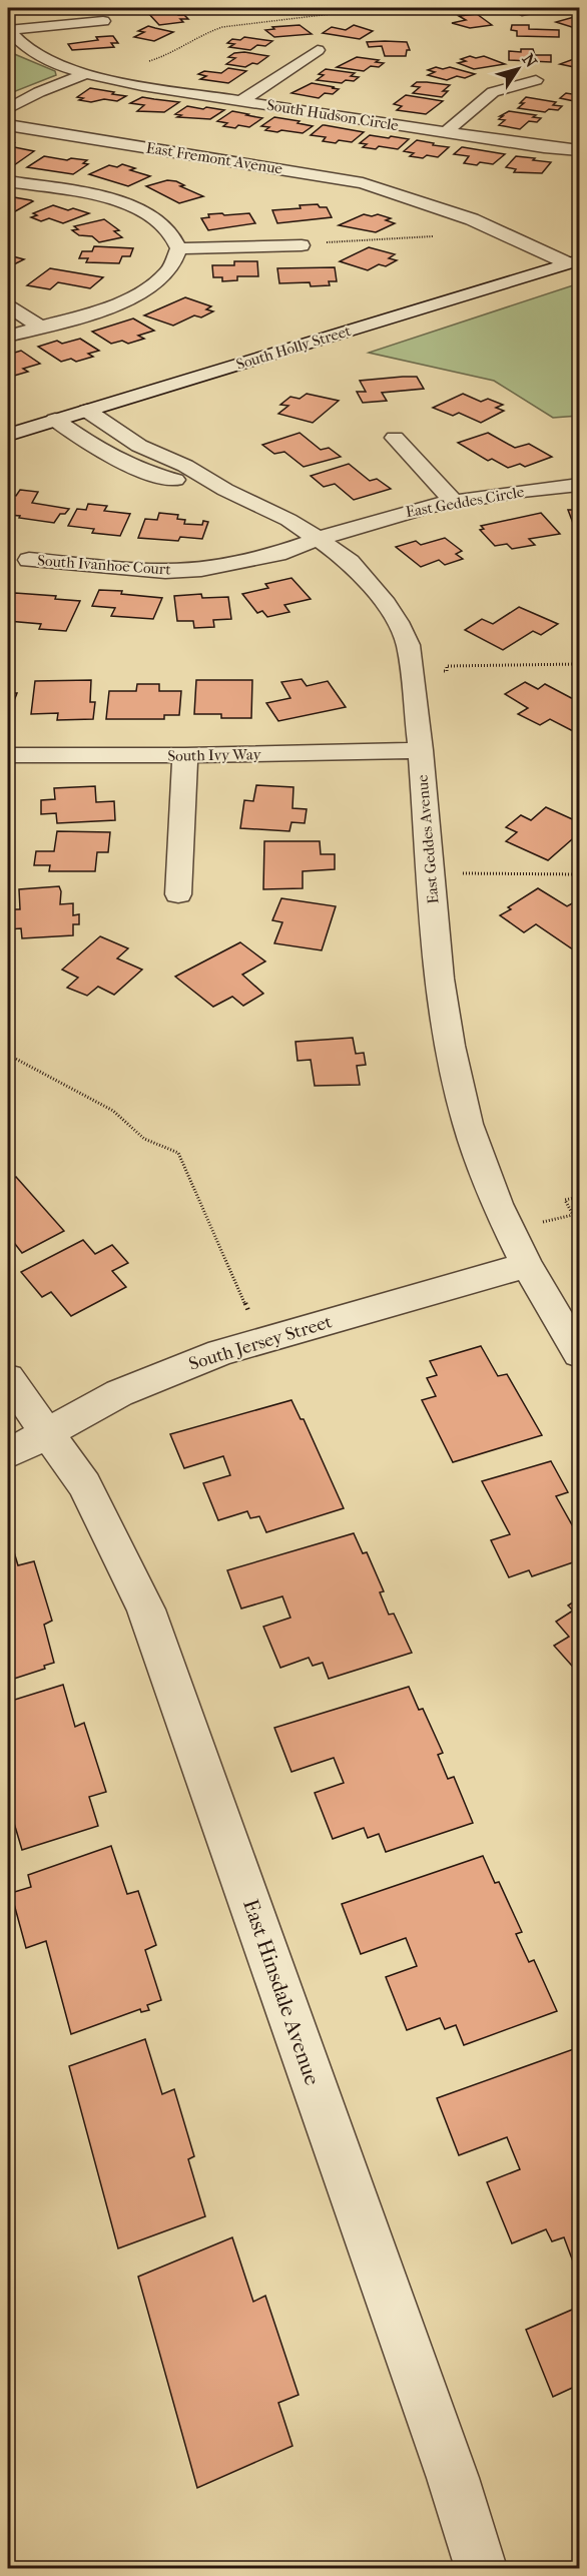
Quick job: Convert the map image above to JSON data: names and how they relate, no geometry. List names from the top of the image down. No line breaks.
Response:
{"streets":{"street":["South Hudson Circle","East Fremont Avenue","South Holly Street","East Geddes Circle","South Ivanhoe Court","South Ivy Way","East Geddes Avenue","South Jersey Street","East Hinsdale Avenue"]},"crossings":[["East Fremont Avenue","South Holly Street"],["South Holly Street","East Geddes Avenue"],["East Geddes Circle","South Ivanhoe Court"],["East Geddes Circle","East Geddes Avenue"],["South Ivanhoe Court","East Geddes Avenue"],["South Ivy Way","East Geddes Avenue"],["East Geddes Avenue","South Jersey Street"],["South Jersey Street","East Hinsdale Avenue"]],"north":"top right"}
